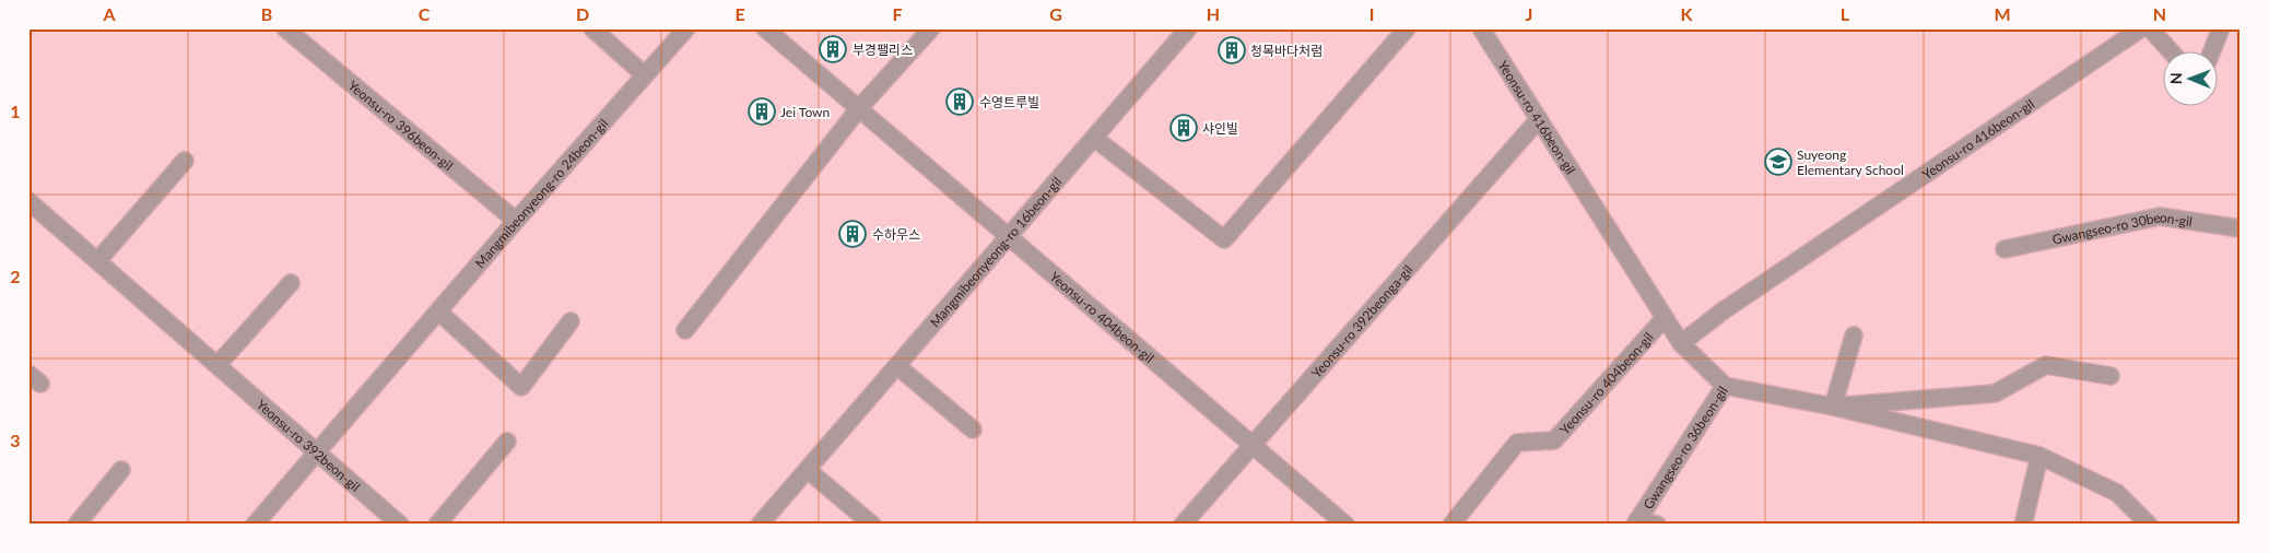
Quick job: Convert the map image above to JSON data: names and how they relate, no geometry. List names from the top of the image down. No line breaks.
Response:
{"streets":{"street":["Yeonsu-ro 416beon-gil","Yeonsu-ro 396beon-gil","Mangmibeonyeong-ro 24beon-gil","Gwangseo-ro 30beon-gil","Mangmibeonyeong-ro 16beon-gil","Yeonsu-ro 404beon-gil","Yeonsu-ro 392beonga-gil","Yeonsu-ro 392beon-gil","Gwangseo-ro 36beon-gil"]},"crossings":[["Yeonsu-ro 416beon-gil","Yeonsu-ro 404beon-gil"],["Yeonsu-ro 416beon-gil","Yeonsu-ro 392beonga-gil"],["Yeonsu-ro 416beon-gil","Gwangseo-ro 36beon-gil"],["Yeonsu-ro 396beon-gil","Mangmibeonyeong-ro 24beon-gil"],["Mangmibeonyeong-ro 24beon-gil","Yeonsu-ro 392beon-gil"],["Mangmibeonyeong-ro 16beon-gil","Yeonsu-ro 404beon-gil"],["Yeonsu-ro 404beon-gil","Yeonsu-ro 392beonga-gil"]],"places":{"building":["부경팰리스","청목바다처럼","수영트루빌","Jei Town","샤인빌","수하우스"],"school or university":["Suyeong Elementary School"]},"north":"left","grid":{"columns":["A","B","C","D","E","F","G","H","I","J","K","L","M","N"],"rows":["1","2","3"]}}
